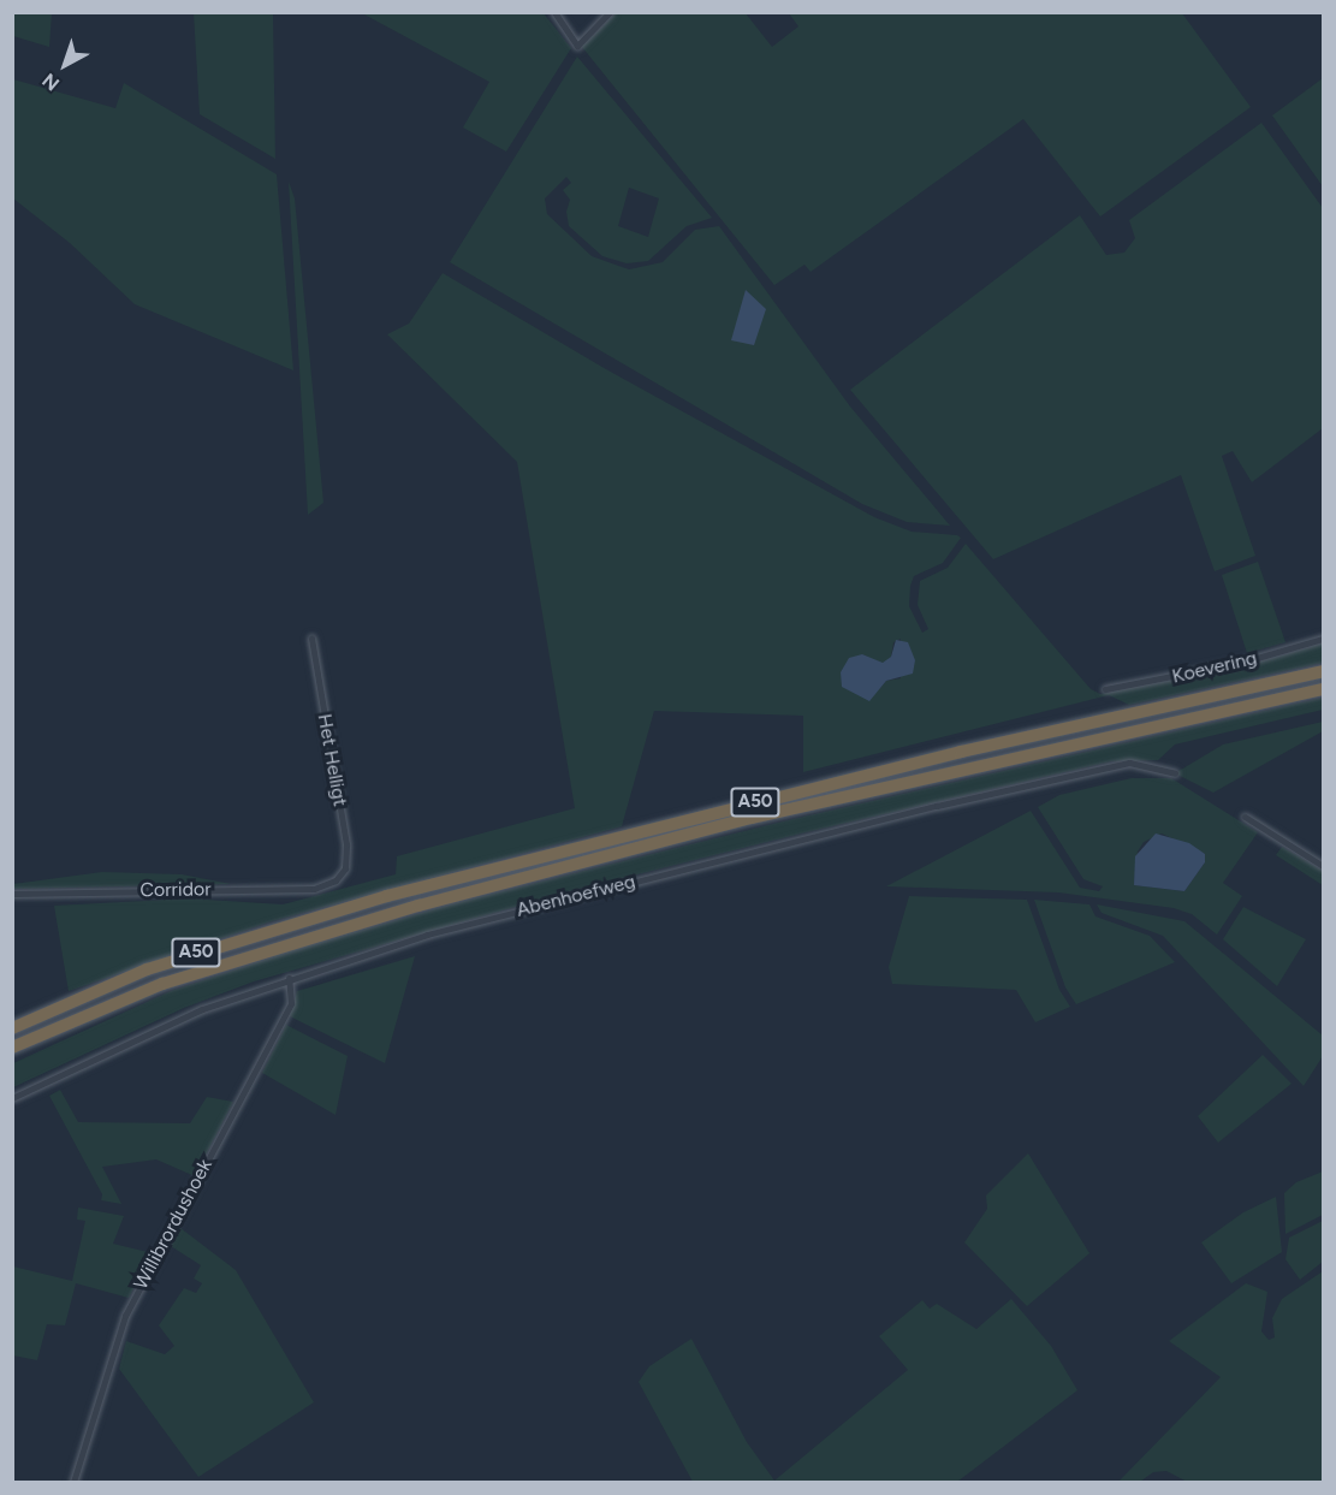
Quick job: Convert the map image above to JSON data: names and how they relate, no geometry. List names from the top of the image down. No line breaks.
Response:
{"streets":{"highway":["A50"],"street":["Koevering","Het Helligt","Corridor","Abenhoefweg","Willibrordushoek"]},"crossings":[["Het Helligt","Corridor"],["Abenhoefweg","Willibrordushoek"]],"north":"bottom left"}
